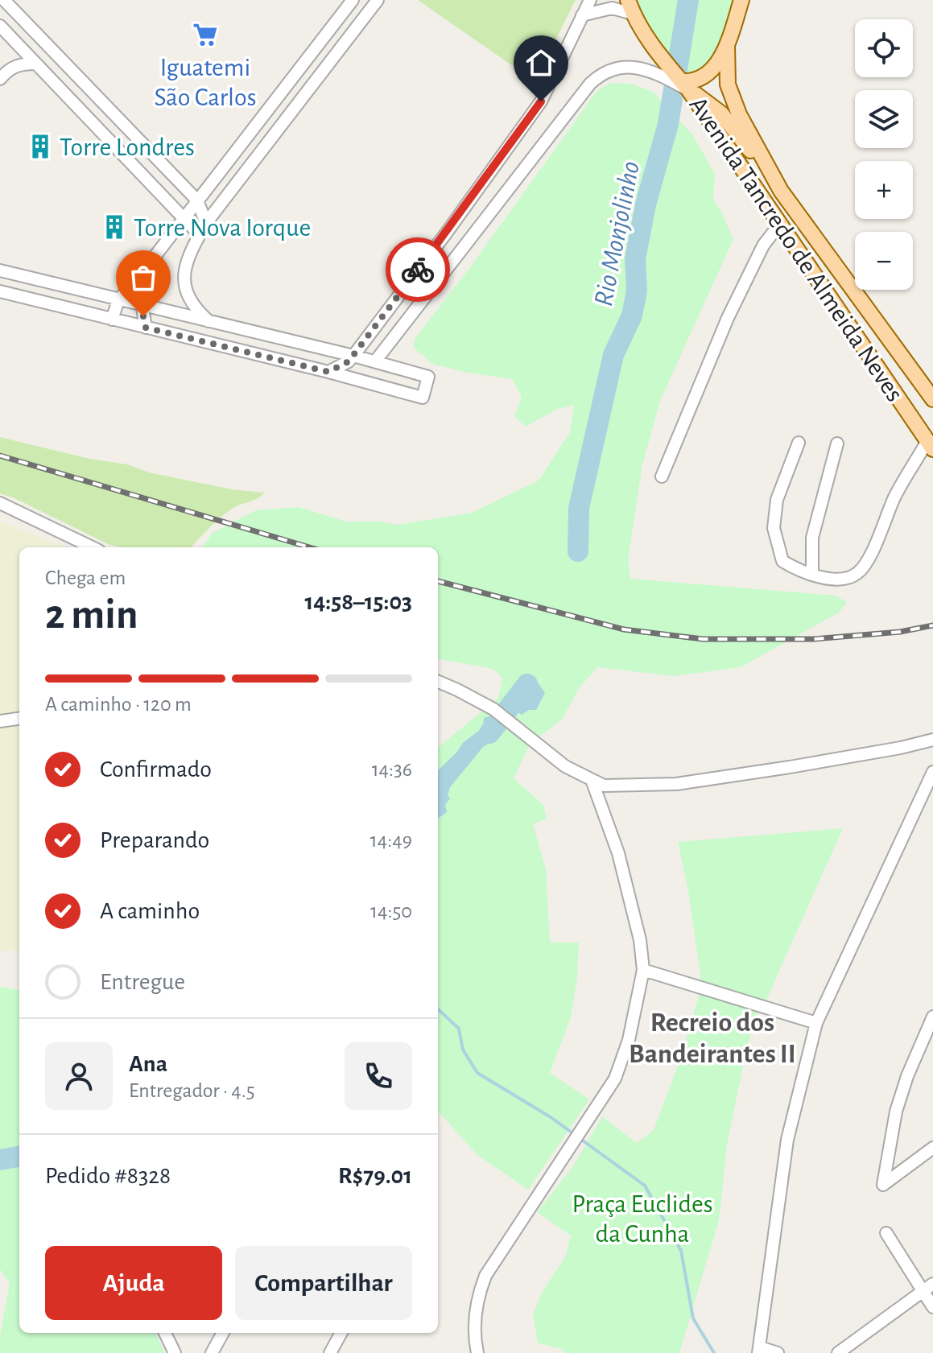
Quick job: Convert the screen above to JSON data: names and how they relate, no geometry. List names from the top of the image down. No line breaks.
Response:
{"streets":{"main road":["Avenida Tancredo de Almeida Neves"]},"districts":["Recreio dos Bandeirantes II"],"water":["Rio Monjolinho"],"parks":["Praça Euclides da Cunha"],"places":{"supermarket":["Iguatemi São Carlos"],"building":["Torre Londres","Torre Nova Iorque"]},"page":{"map_buttons":["+","−"],"heading":["2 min","Chega em","14:58–15:03"],"panel":["Ana","Entregador · 4.5","Pedido #8328","R$79.01"],"bar":"A caminho · 120 m","list":[["Confirmado","14:36"],["Preparando","14:49"],["A caminho","14:50"],"Entregue"],"buttons":["Ajuda","Compartilhar"]}}
